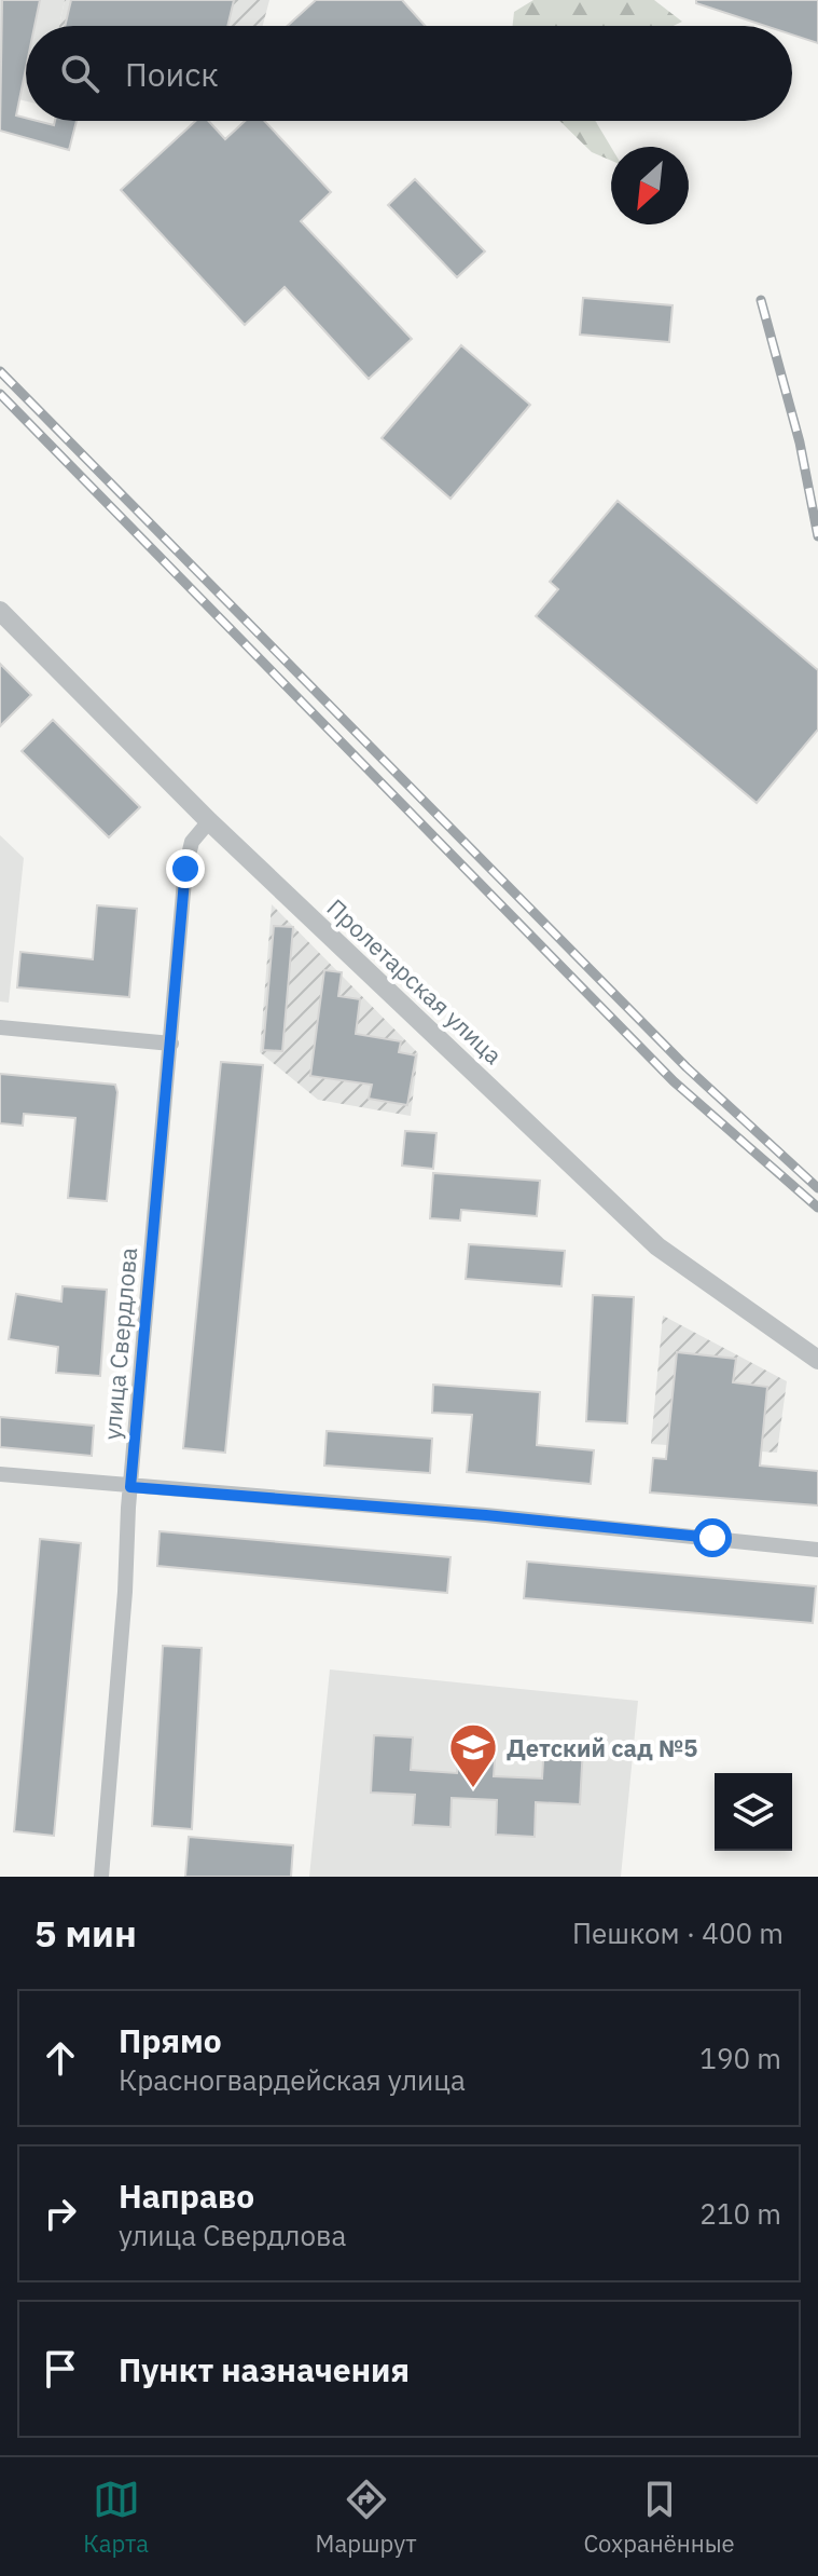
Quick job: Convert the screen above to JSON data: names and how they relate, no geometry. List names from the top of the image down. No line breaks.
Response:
{"streets":{"street":["Пролетарская улица","улица Свердлова"]},"crossings":[["Пролетарская улица","улица Свердлова"]],"places":{"school or university":["Детский сад №5"]},"north":"bottom left","page":{"search":"Поиск","heading":["5 мин","Пешком · 400 m"],"list":[["Прямо","Красногвардейская улица","190 m"],["Направо","улица Свердлова","210 m"],"Пункт назначения"],"nav":["Карта","Маршрут","Сохранённые"]}}
